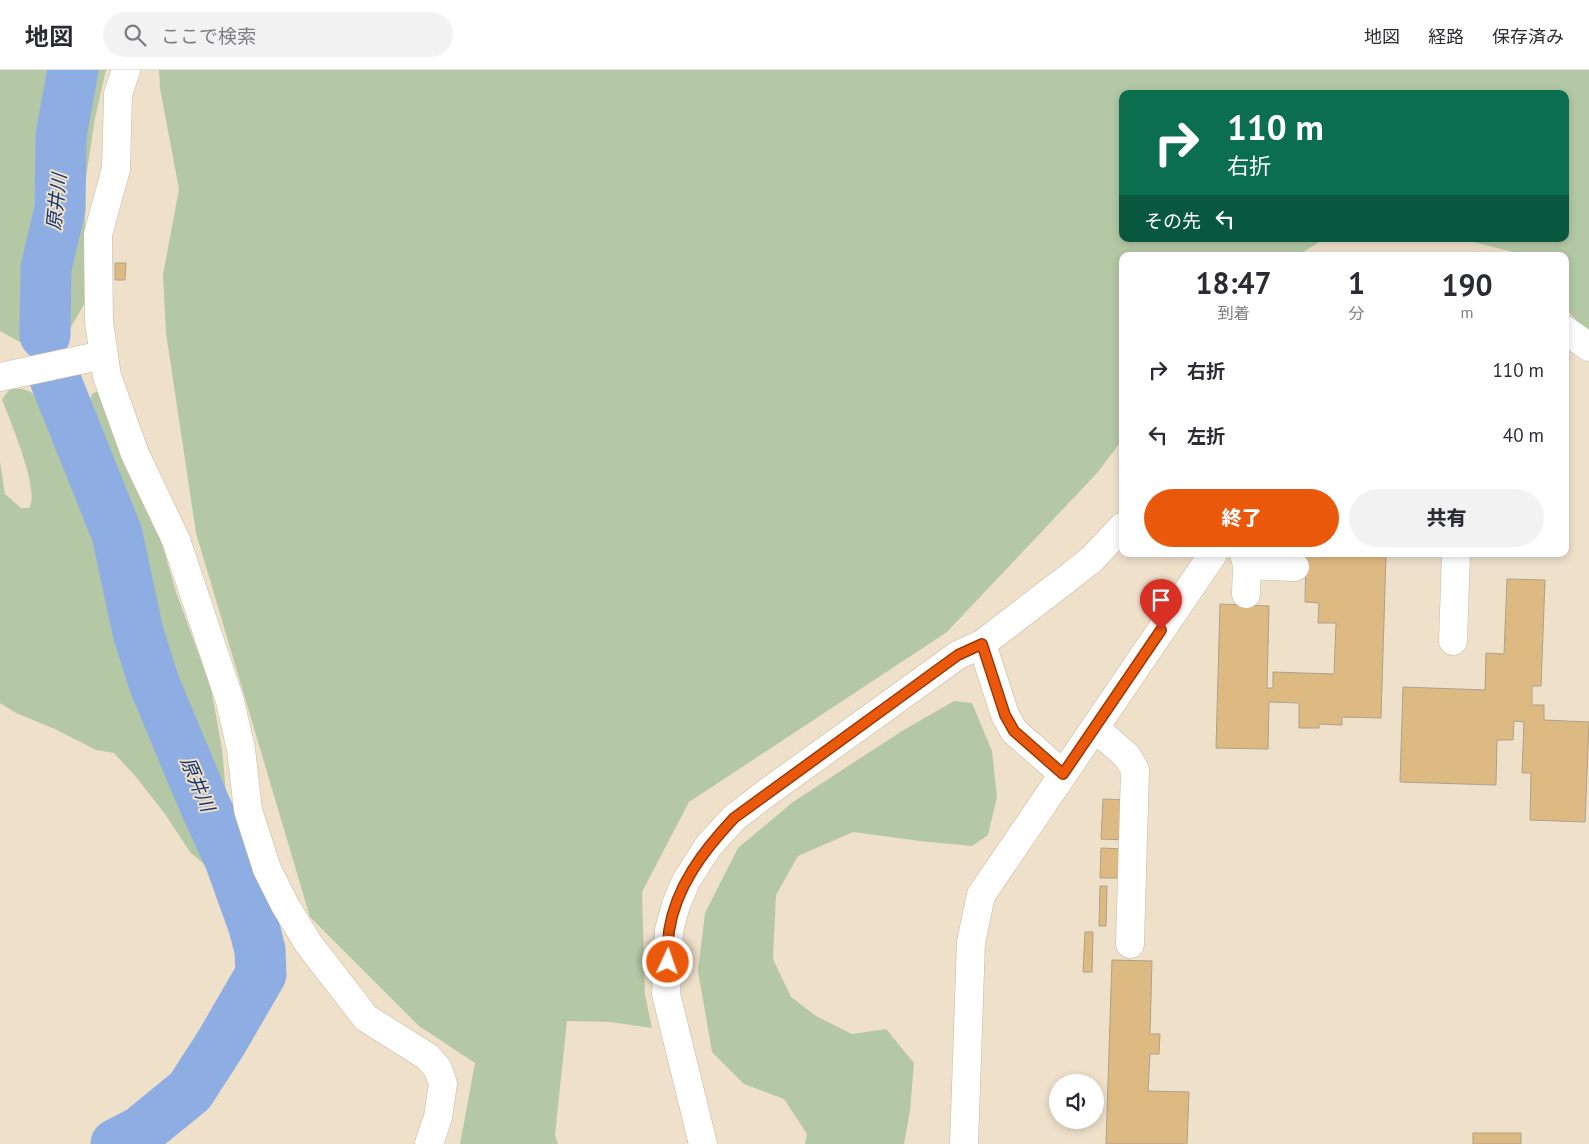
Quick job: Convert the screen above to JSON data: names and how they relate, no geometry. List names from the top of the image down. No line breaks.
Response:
{"water":["原井川"],"page":{"header":"地図","search":"ここで検索","nav":["地図","経路","保存済み"],"turn":["110 m","右折"],"then":"その先","eta":["18:47","到着","1","分","190","m"],"list":[{"name":"右折","value":"110 m"},{"name":"左折","value":"40 m"}],"buttons":["終了","共有"]}}
